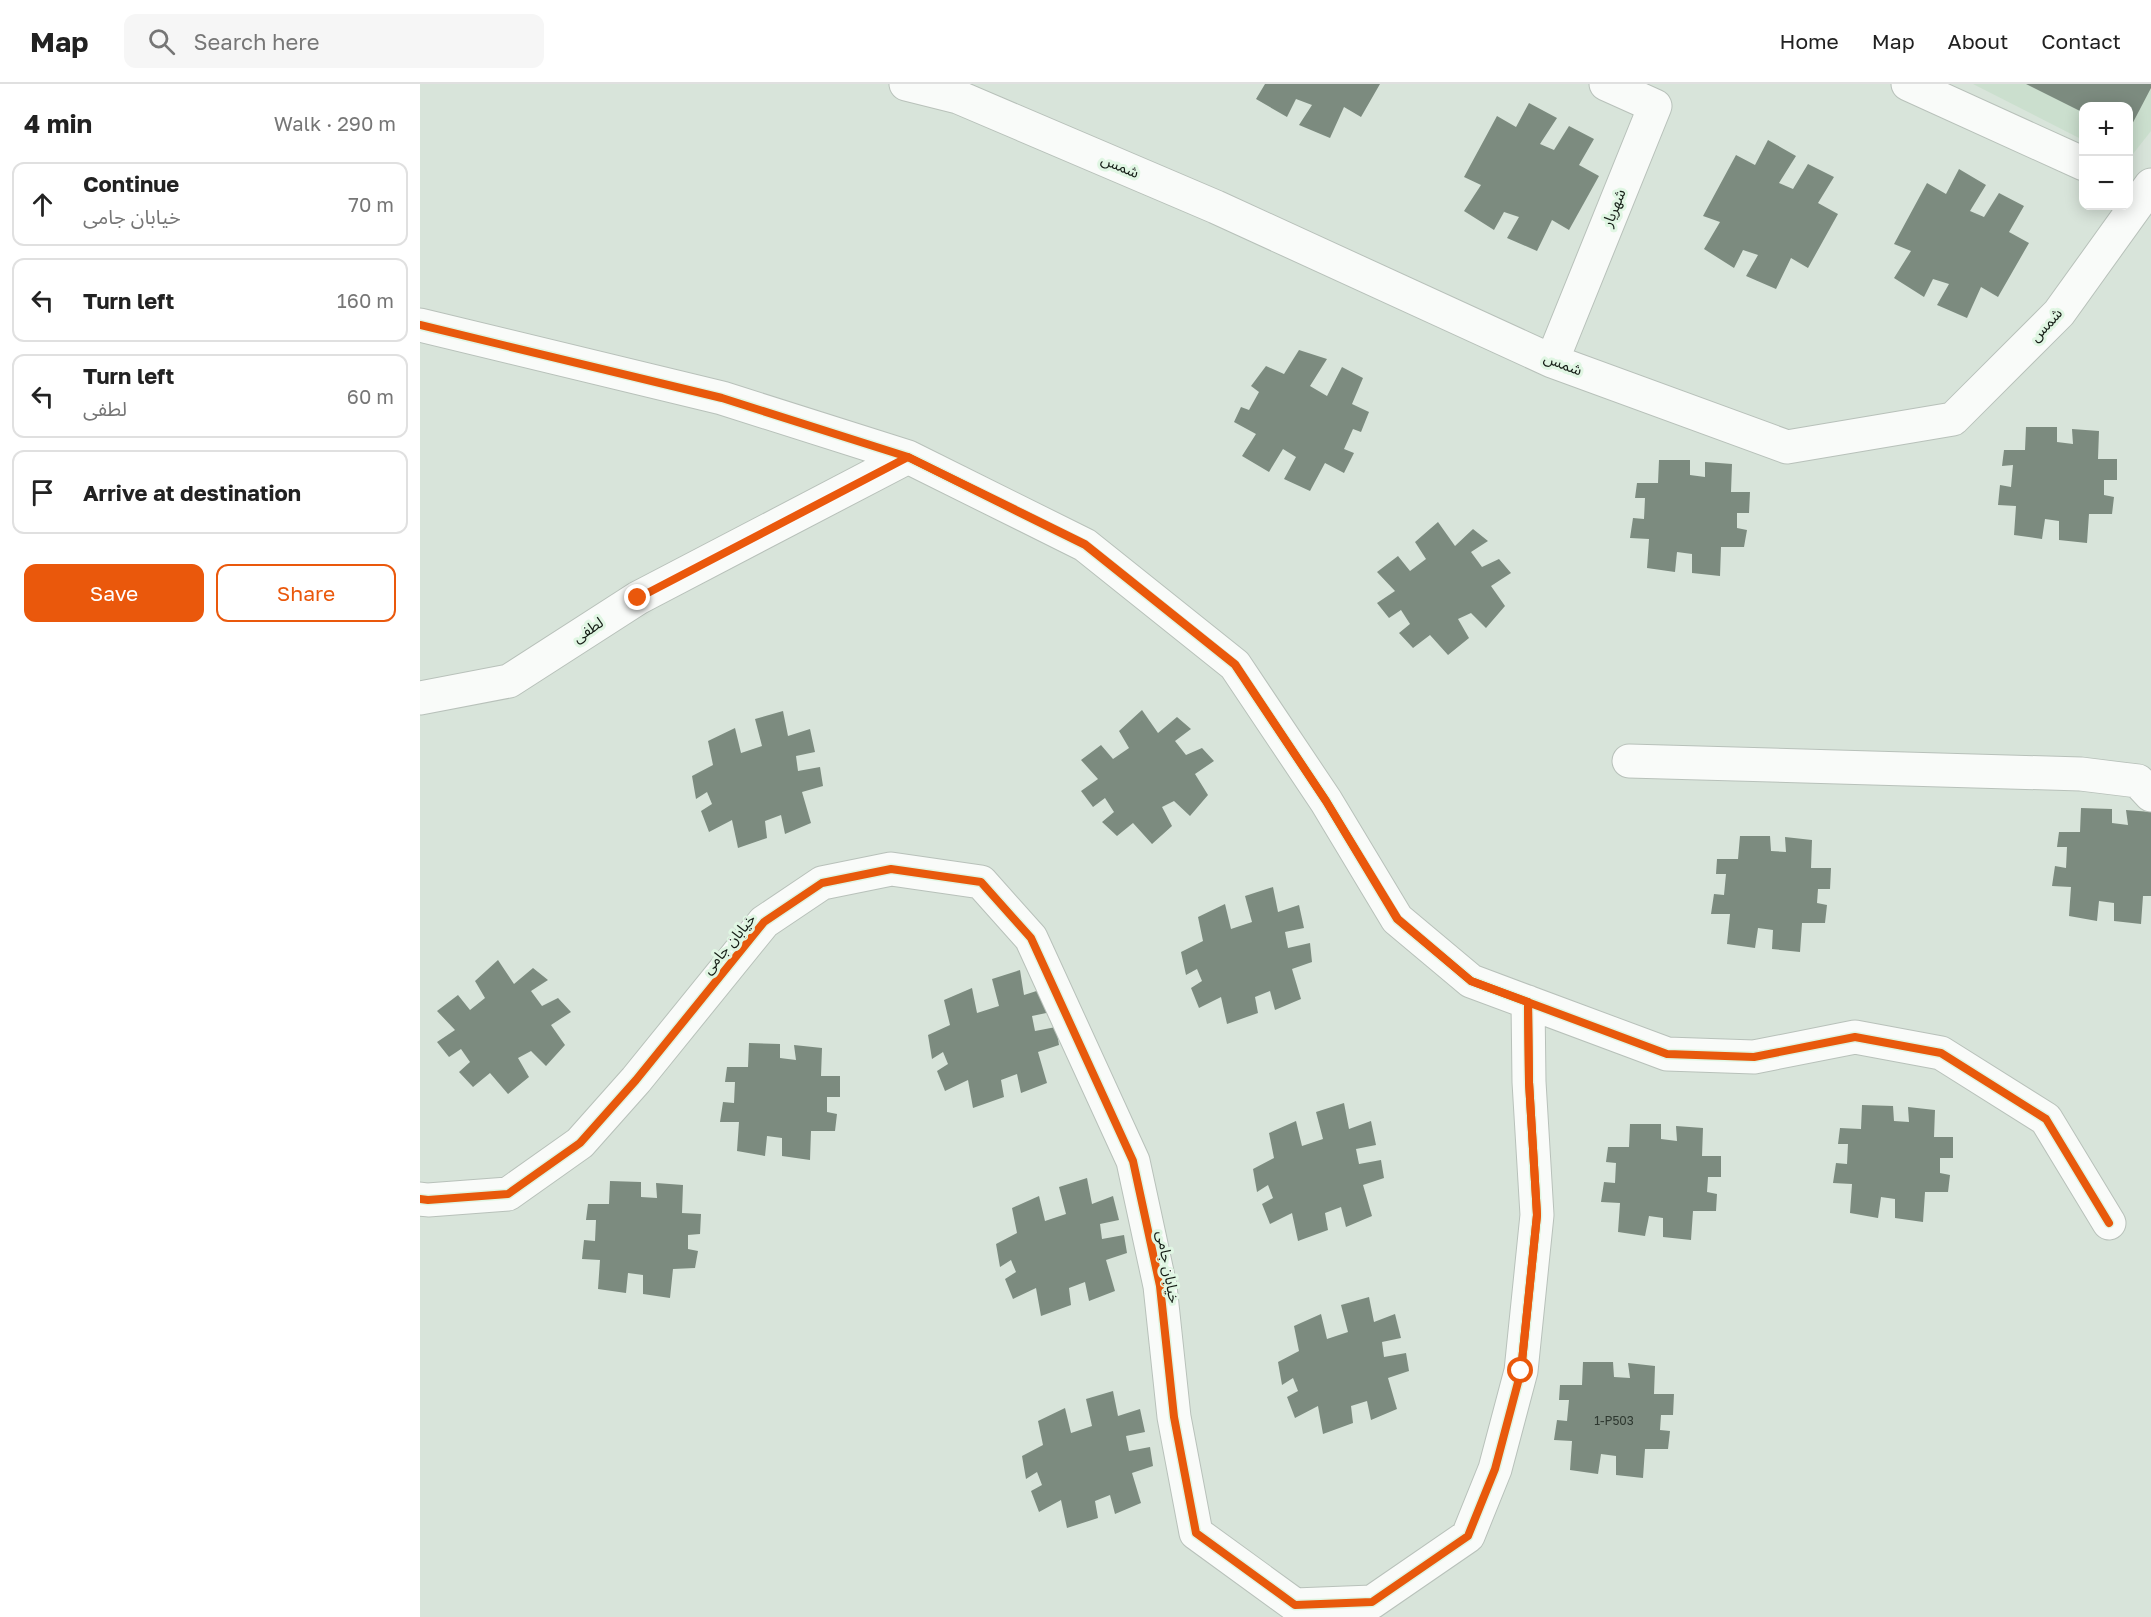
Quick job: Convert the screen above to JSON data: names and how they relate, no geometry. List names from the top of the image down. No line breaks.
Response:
{"streets":{"street":["شمس","شهریار","لطفی","خیابان جامی"]},"crossings":[["شمس","شهریار"]],"house_numbers":["1-P503"],"page":{"header":"Map","search":"Search here","nav":["Home","Map","About","Contact"],"heading":["4 min","Walk · 290 m"],"map_buttons":["+","−"],"list":[["Continue","خیابان جامی","70 m"],["Turn left","160 m"],["Turn left","لطفی","60 m"],"Arrive at destination"],"buttons":["Save","Share"]}}
